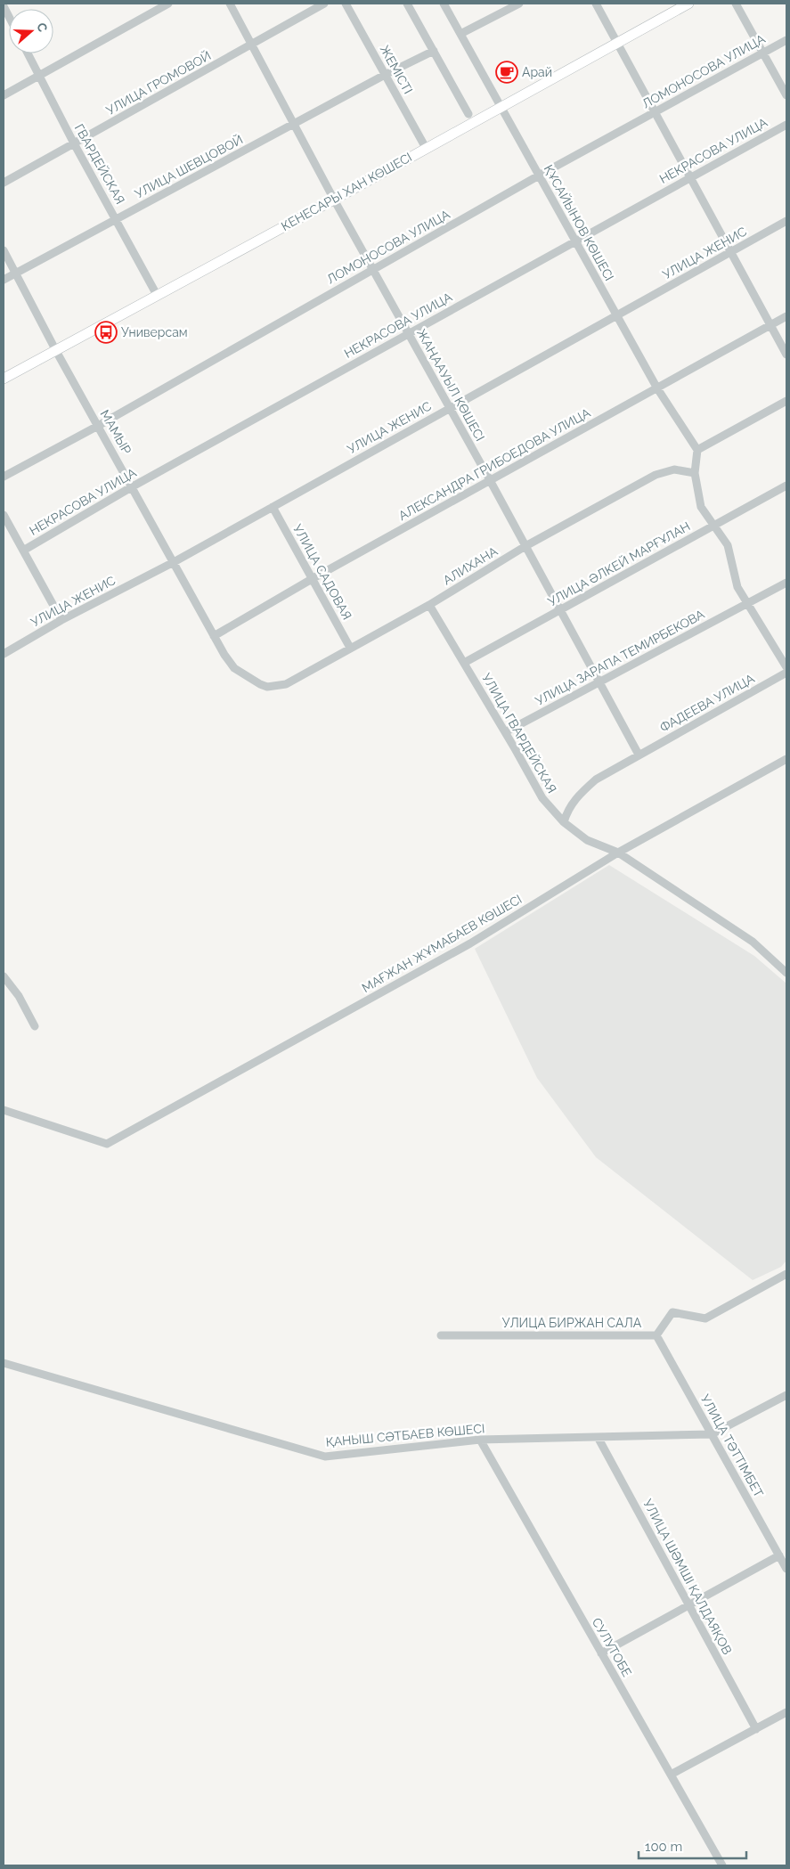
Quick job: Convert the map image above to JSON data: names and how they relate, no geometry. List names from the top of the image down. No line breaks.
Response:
{"streets":{"main road":["КЕНЕСАРЫ ХАН КӨШЕСІ"],"street":["ЖЕМІСТІ","ЛОМОНОСОВА УЛИЦА","УЛИЦА ГРОМОВОЙ","НЕКРАСОВА УЛИЦА","ГВАРДЕЙСКАЯ","УЛИЦА ШЕВЦОВОЙ","ҚҰСАЙЫНОВ КӨШЕСІ","УЛИЦА ЖЕНИС","ЖАҢААУЫЛ КӨШЕСІ","МАМЫР","АЛЕКСАНДРА ГРИБОЕДОВА УЛИЦА","УЛИЦА ӘЛКЕЙ МАРҒҰЛАН","АЛИХАНА","УЛИЦА САДОВАЯ","УЛИЦА ЗАРАПА ТЕМИРБЕКОВА","ФАДЕЕВА УЛИЦА","УЛИЦА ГВАРДЕЙСКАЯ","МАҒЖАН ЖҰМАБАЕВ КӨШЕСІ","УЛИЦА БИРЖАН САЛА","ҚАНЫШ СӘТБАЕВ КӨШЕСІ","УЛИЦА ТӘТТІМБЕТ","УЛИЦА ШӘМШІ ҚАЛДАЯҚОВ","СУЛУТОБЕ"]},"crossings":[["ЖЕМІСТІ","УЛИЦА ШЕВЦОВОЙ"],["ЖЕМІСТІ","КЕНЕСАРЫ ХАН КӨШЕСІ"],["ЛОМОНОСОВА УЛИЦА","ҚҰСАЙЫНОВ КӨШЕСІ"],["ЛОМОНОСОВА УЛИЦА","ЖАҢААУЫЛ КӨШЕСІ"],["ЛОМОНОСОВА УЛИЦА","МАМЫР"],["УЛИЦА ГРОМОВОЙ","ГВАРДЕЙСКАЯ"],["УЛИЦА ГРОМОВОЙ","ЖАҢААУЫЛ КӨШЕСІ"],["НЕКРАСОВА УЛИЦА","ҚҰСАЙЫНОВ КӨШЕСІ"],["НЕКРАСОВА УЛИЦА","ЖАҢААУЫЛ КӨШЕСІ"],["НЕКРАСОВА УЛИЦА","МАМЫР"],["ГВАРДЕЙСКАЯ","УЛИЦА ШЕВЦОВОЙ"],["ГВАРДЕЙСКАЯ","КЕНЕСАРЫ ХАН КӨШЕСІ"],["УЛИЦА ШЕВЦОВОЙ","ЖАҢААУЫЛ КӨШЕСІ"],["УЛИЦА ШЕВЦОВОЙ","МАМЫР"],["КЕНЕСАРЫ ХАН КӨШЕСІ","ҚҰСАЙЫНОВ КӨШЕСІ"],["КЕНЕСАРЫ ХАН КӨШЕСІ","ЖАҢААУЫЛ КӨШЕСІ"],["КЕНЕСАРЫ ХАН КӨШЕСІ","МАМЫР"],["ҚҰСАЙЫНОВ КӨШЕСІ","УЛИЦА ЖЕНИС"],["ҚҰСАЙЫНОВ КӨШЕСІ","АЛЕКСАНДРА ГРИБОЕДОВА УЛИЦА"],["УЛИЦА ЖЕНИС","ЖАҢААУЫЛ КӨШЕСІ"],["УЛИЦА ЖЕНИС","МАМЫР"],["УЛИЦА ЖЕНИС","УЛИЦА САДОВАЯ"],["ЖАҢААУЫЛ КӨШЕСІ","АЛЕКСАНДРА ГРИБОЕДОВА УЛИЦА"],["ЖАҢААУЫЛ КӨШЕСІ","УЛИЦА ӘЛКЕЙ МАРҒҰЛАН"],["ЖАҢААУЫЛ КӨШЕСІ","АЛИХАНА"],["ЖАҢААУЫЛ КӨШЕСІ","УЛИЦА ЗАРАПА ТЕМИРБЕКОВА"],["ЖАҢААУЫЛ КӨШЕСІ","ФАДЕЕВА УЛИЦА"],["МАМЫР","АЛЕКСАНДРА ГРИБОЕДОВА УЛИЦА"],["МАМЫР","АЛИХАНА"],["АЛЕКСАНДРА ГРИБОЕДОВА УЛИЦА","УЛИЦА САДОВАЯ"],["УЛИЦА ӘЛКЕЙ МАРҒҰЛАН","УЛИЦА ГВАРДЕЙСКАЯ"],["АЛИХАНА","УЛИЦА САДОВАЯ"],["АЛИХАНА","УЛИЦА ГВАРДЕЙСКАЯ"],["УЛИЦА ЗАРАПА ТЕМИРБЕКОВА","УЛИЦА ГВАРДЕЙСКАЯ"],["ФАДЕЕВА УЛИЦА","УЛИЦА ГВАРДЕЙСКАЯ"],["УЛИЦА ГВАРДЕЙСКАЯ","МАҒЖАН ЖҰМАБАЕВ КӨШЕСІ"],["УЛИЦА БИРЖАН САЛА","УЛИЦА ТӘТТІМБЕТ"],["ҚАНЫШ СӘТБАЕВ КӨШЕСІ","УЛИЦА ТӘТТІМБЕТ"],["ҚАНЫШ СӘТБАЕВ КӨШЕСІ","УЛИЦА ШӘМШІ ҚАЛДАЯҚОВ"],["ҚАНЫШ СӘТБАЕВ КӨШЕСІ","СУЛУТОБЕ"]],"places":{"cafe":["Арай"],"bus stop":["Универсам"]},"scale_bar":"100 m","north":"right"}
